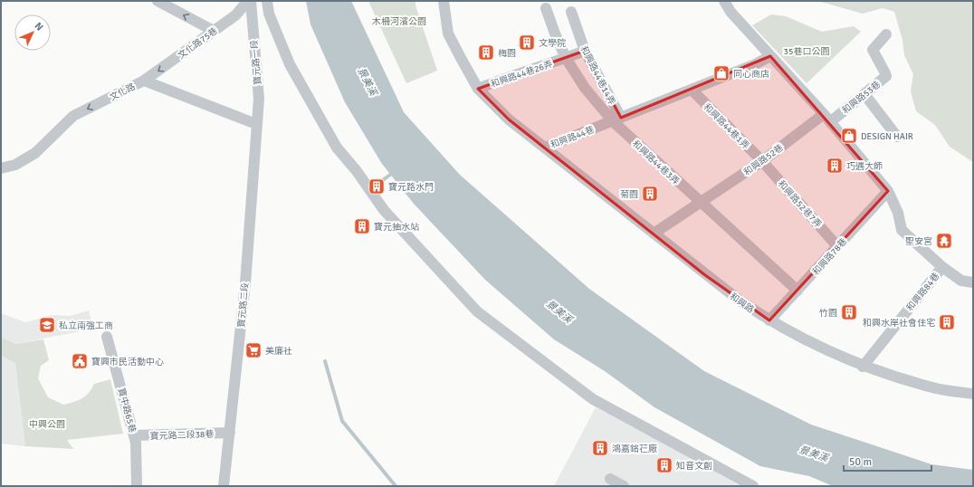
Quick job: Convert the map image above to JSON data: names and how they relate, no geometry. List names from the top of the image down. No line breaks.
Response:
{"streets":{"street":["文化路75巷","寶元路一段","和興路44巷26弄","和興路44巷14弄","文化路","和興路53巷","和興路44巷1弄","和興路44巷","和興路52巷","和興路44巷3弄","和興路52巷7弄","和興路78巷","和興路84巷","和興路","寶元路二段","寶中路65巷","寶元路二段38巷"]},"crossings":[["文化路75巷","文化路"],["寶元路一段","文化路"],["寶元路一段","寶元路二段"],["和興路44巷26弄","和興路44巷14弄"],["和興路44巷26弄","和興路44巷"],["和興路44巷14弄","和興路44巷"],["和興路44巷14弄","和興路44巷3弄"],["文化路","寶元路二段"],["和興路53巷","和興路52巷"],["和興路44巷1弄","和興路44巷"],["和興路44巷1弄","和興路52巷"],["和興路44巷1弄","和興路52巷7弄"],["和興路44巷","和興路44巷3弄"],["和興路44巷","和興路"],["和興路52巷","和興路44巷3弄"],["和興路52巷","和興路52巷7弄"],["和興路52巷","和興路"],["和興路52巷7弄","和興路78巷"],["和興路78巷","和興路"],["和興路84巷","和興路"],["寶元路二段","寶元路二段38巷"],["寶中路65巷","寶元路二段38巷"]],"one_way":["文化路75巷","文化路"],"water":["景美溪"],"parks":["木柵河濱公園","35巷口公園","中興公園"],"places":{"building":["文學院","梅園","巧遇大師","寶元路水門","菊園","寶元抽水站","竹園","和興水岸社會住宅","鴻嘉銘芢廠","知音文創"],"shop":["同心商店","DESIGN HAIR"],"temple":["聖安宮"],"school or university":["私立南強工商"],"supermarket":["美廉社"],"public building":["寶興市民活動中心"]},"scale_bar":"50 m","north":"top right"}
